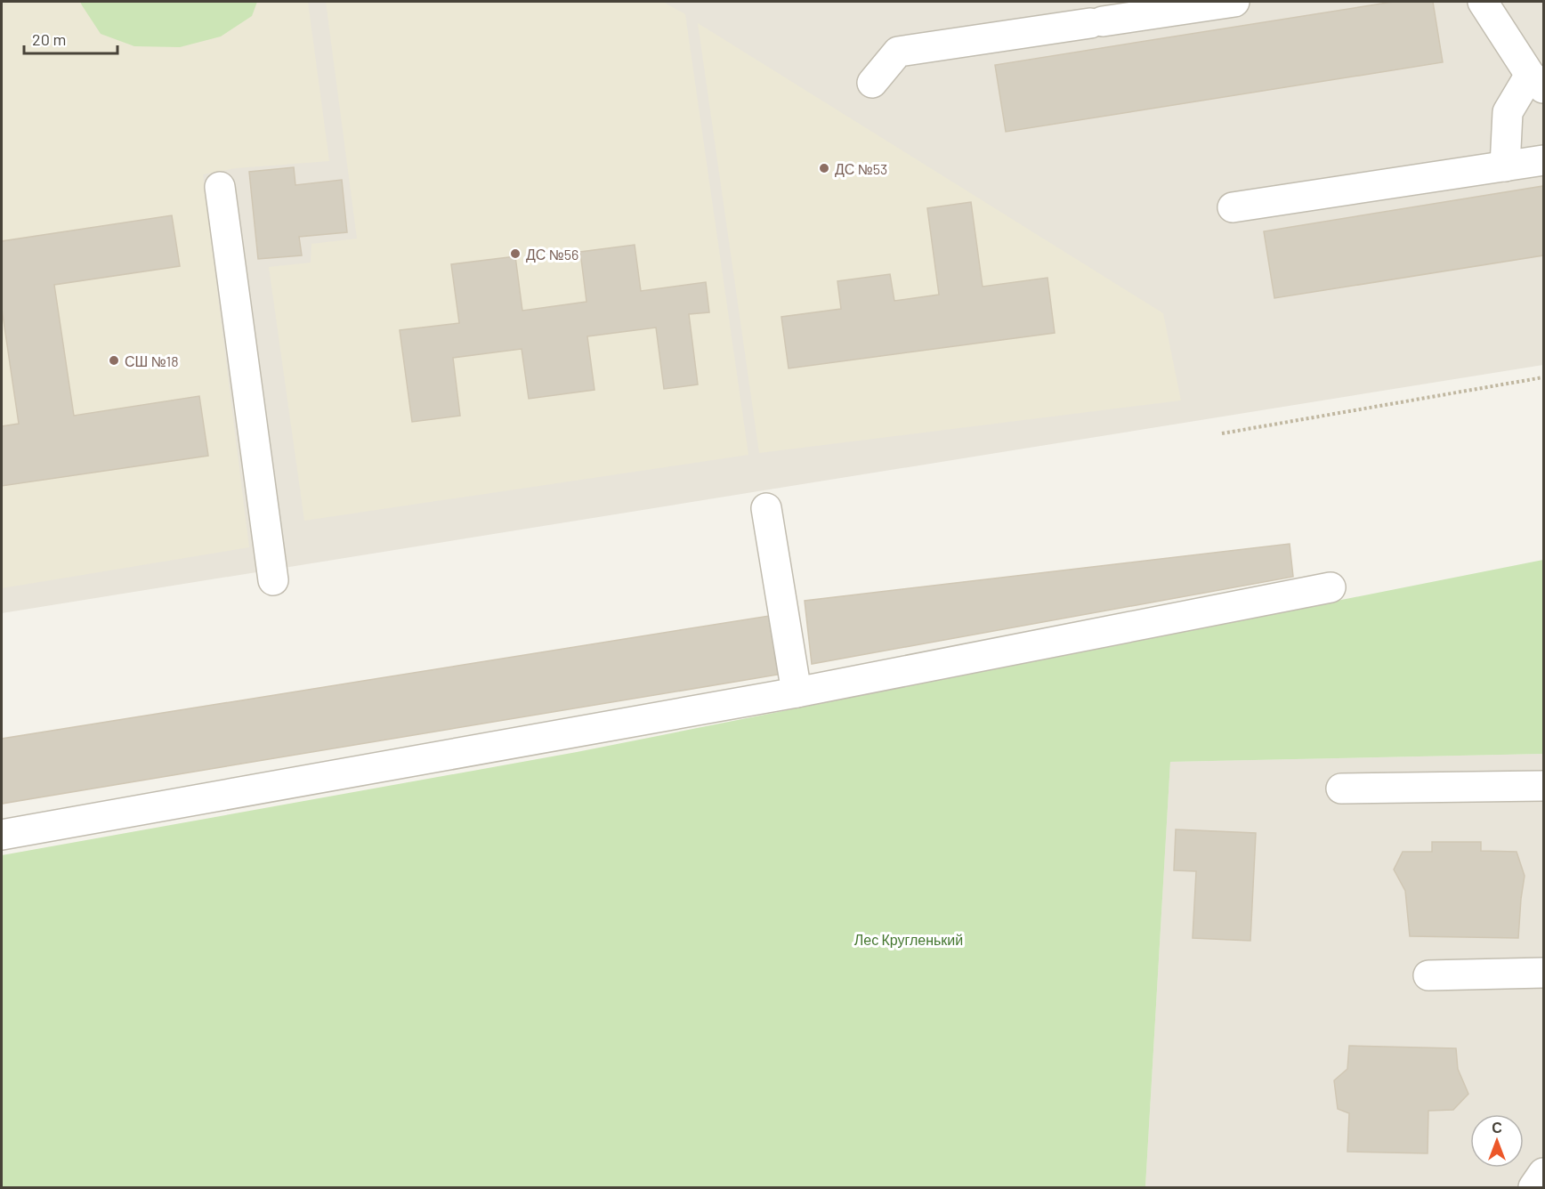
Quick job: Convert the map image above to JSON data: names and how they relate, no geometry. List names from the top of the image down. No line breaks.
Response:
{"parks":["Лес Кругленький"],"places":["ДС №53","ДС №56","СШ №18"],"scale_bar":"20 m","north":"top"}
